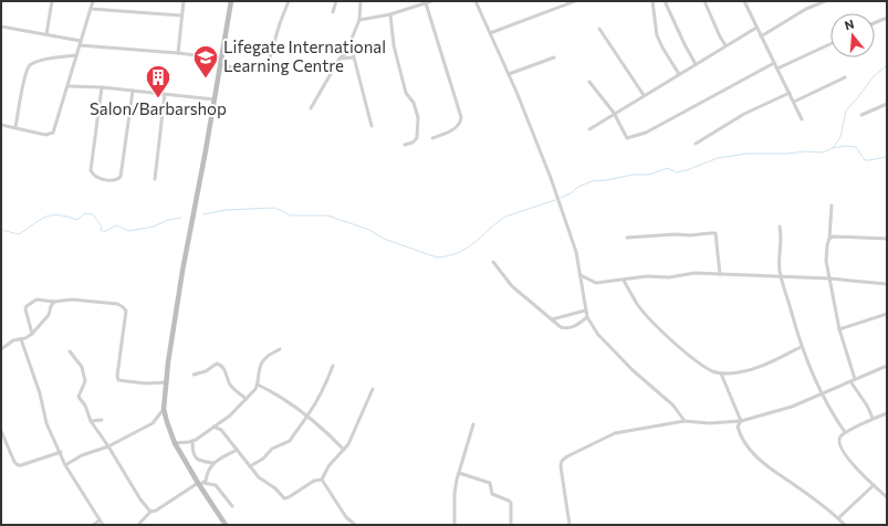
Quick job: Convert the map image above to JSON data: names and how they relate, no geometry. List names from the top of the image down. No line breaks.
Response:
{"places":{"school or university":["Lifegate International Learning Centre"],"building":["Salon/Barbarshop"]},"north":"top"}
